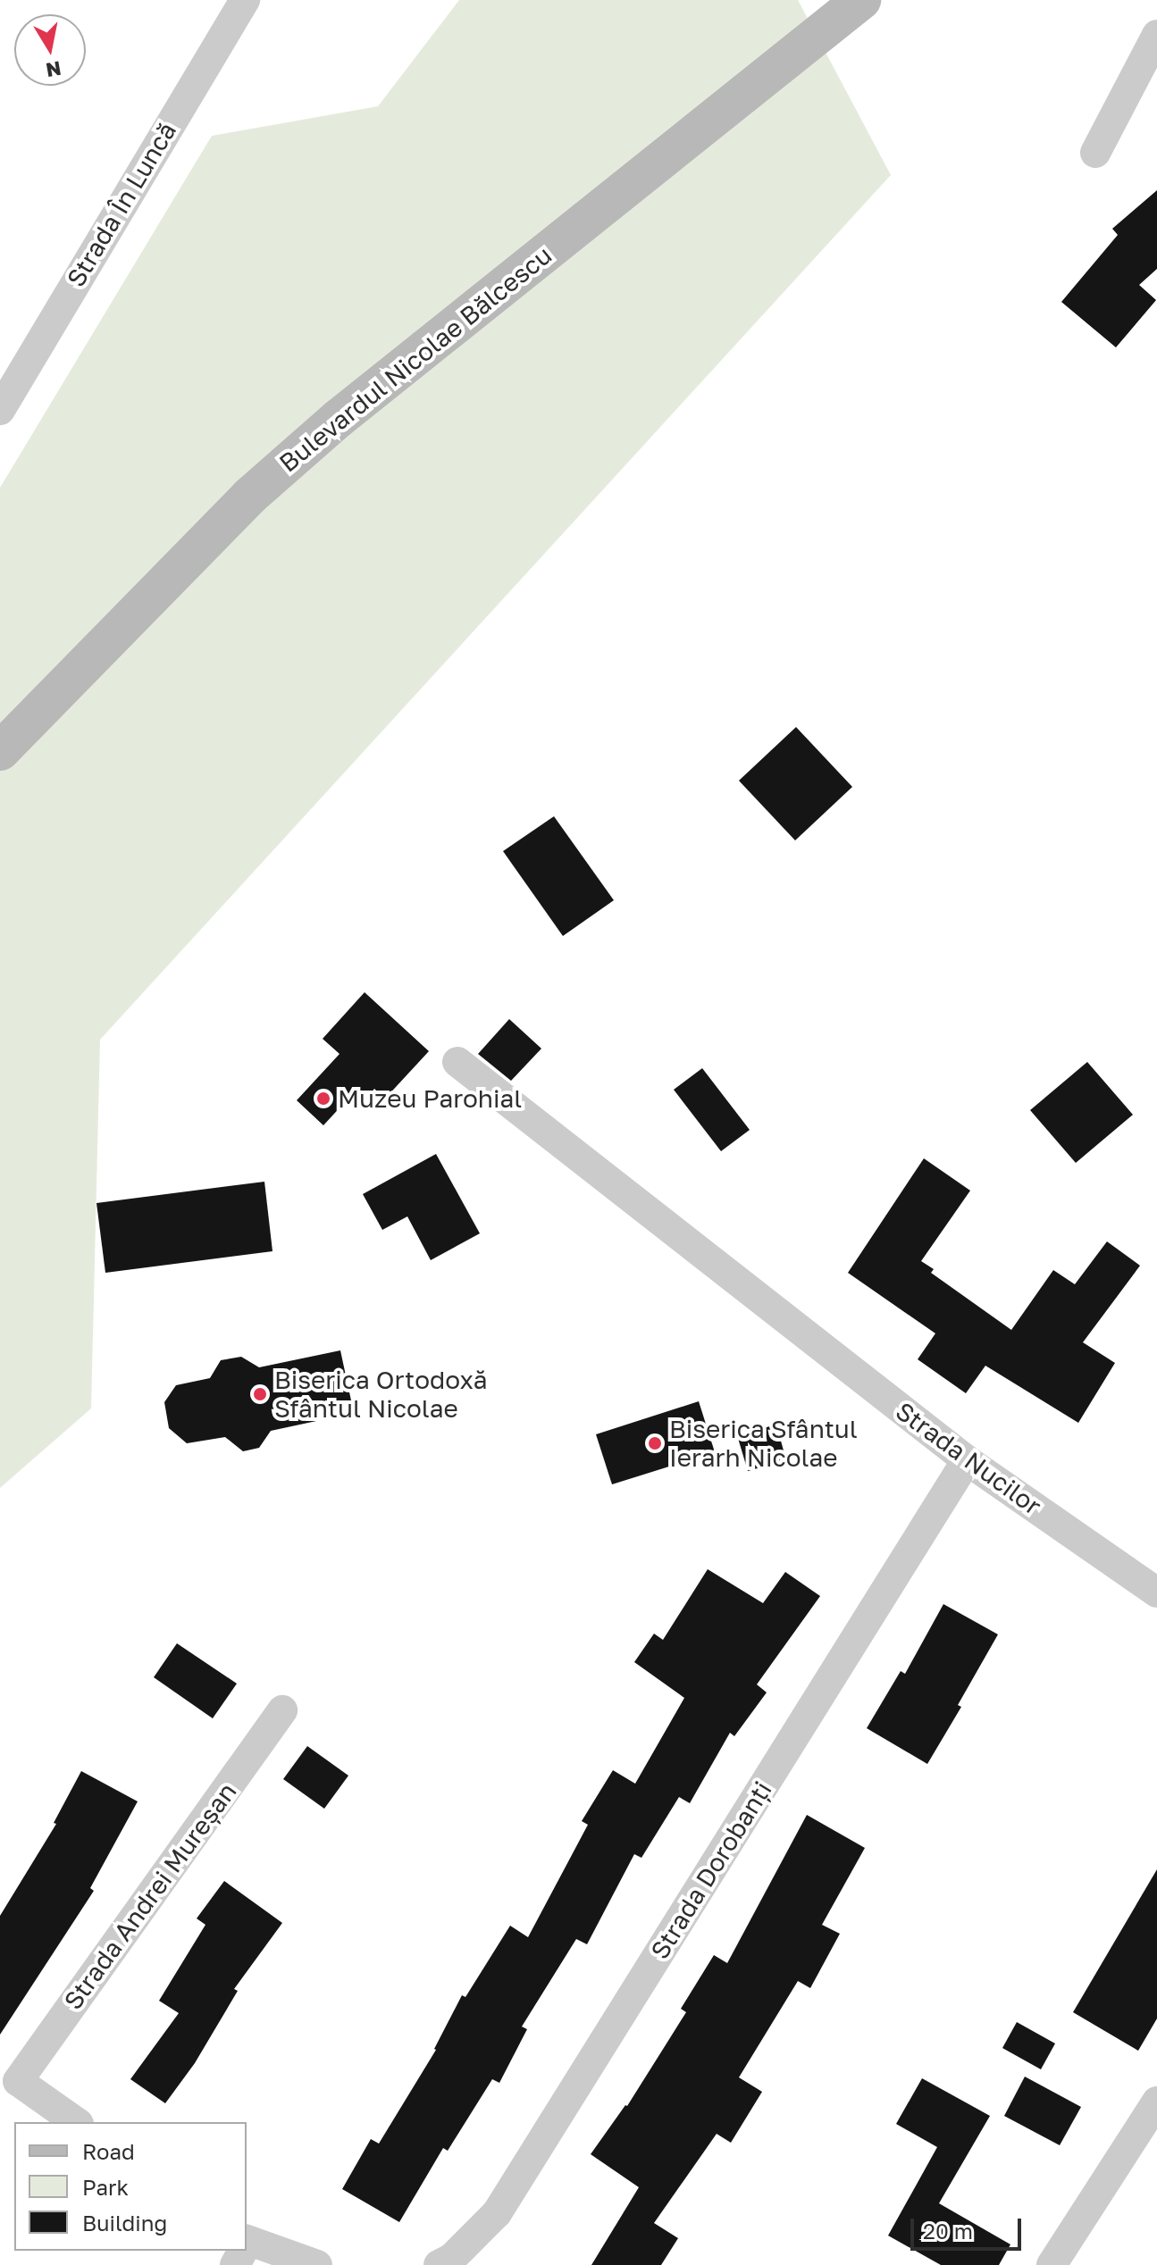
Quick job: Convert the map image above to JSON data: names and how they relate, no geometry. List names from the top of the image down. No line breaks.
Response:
{"streets":{"street":["Strada În Luncă","Bulevardul Nicolae Bălcescu","Strada Nucilor","Strada Dorobanți","Strada Andrei Mureșan"]},"crossings":[["Strada Nucilor","Strada Dorobanți"]],"places":["Muzeu Parohial","Biserica Ortodoxă Sfântul Nicolae","Biserica Sfântul Ierarh Nicolae"],"legend":["Road","Park","Building"],"scale_bar":"20 m","north":"bottom"}
